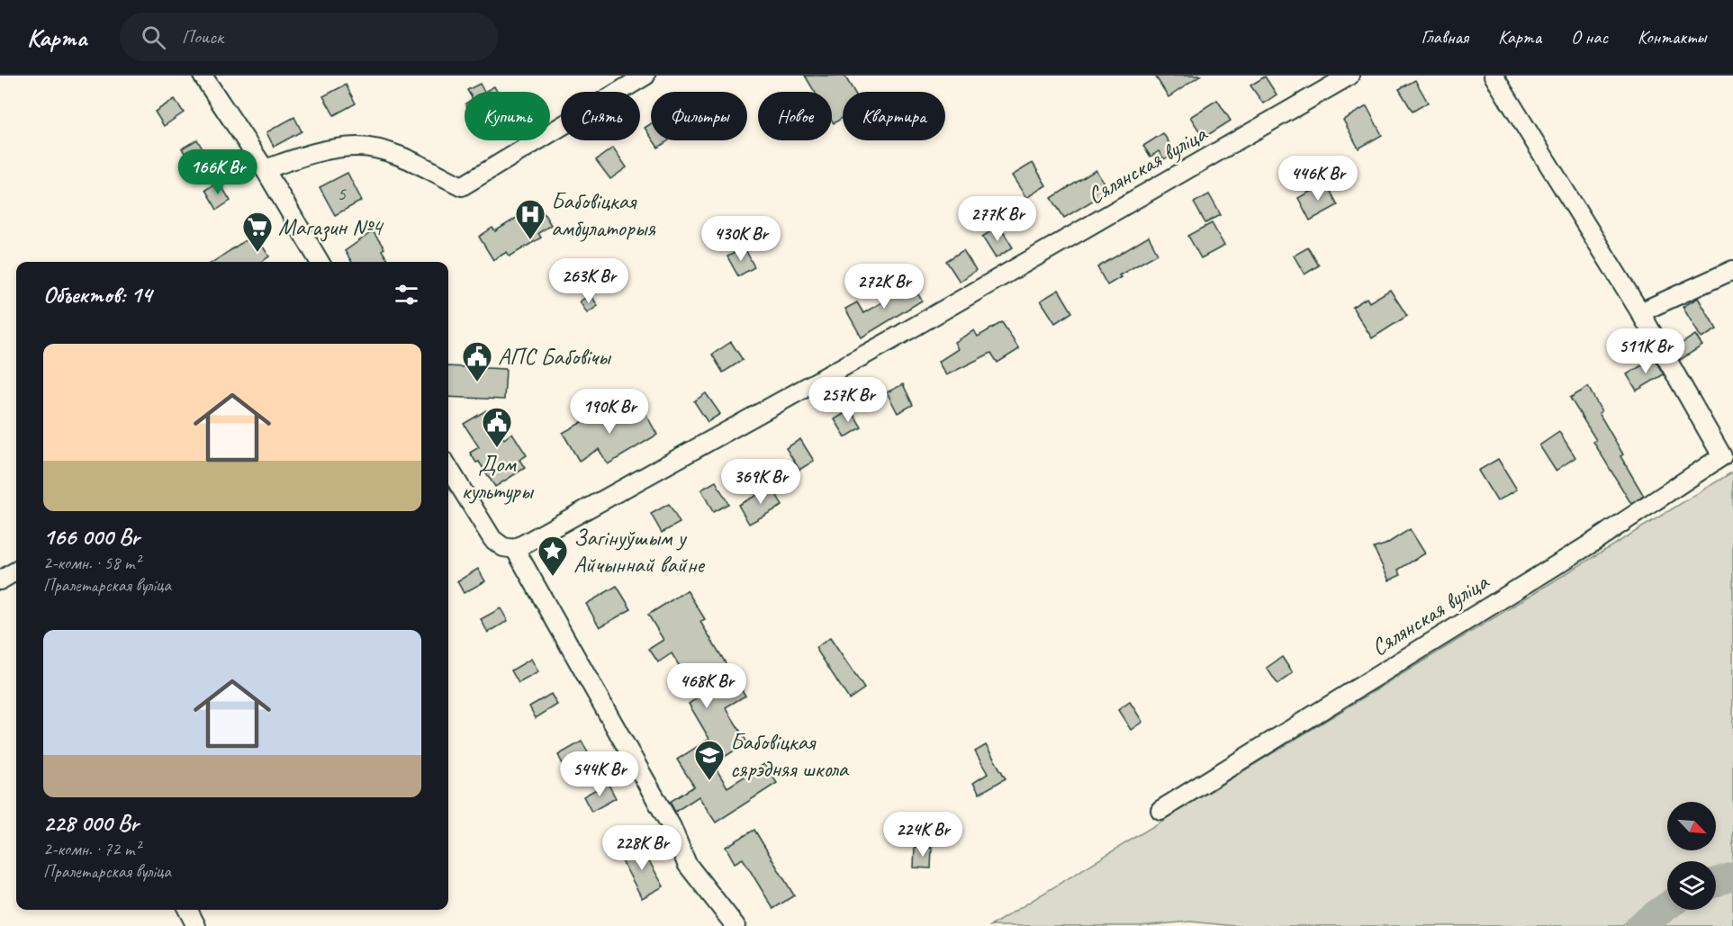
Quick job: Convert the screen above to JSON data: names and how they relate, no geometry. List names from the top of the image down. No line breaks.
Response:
{"streets":{"street":["Сялянская вуліца"]},"places":{"hospital":["Бабовіцкая амбулаторыя"],"supermarket":["Магазин №4"],"public building":["АПС Бабовічы","Дом культуры"],"place":["Загінуўшым у Айчыннай вайне"],"school or university":["Бабовіцкая сярэдняя школа"]},"house_numbers":["5"],"north":"bottom right","page":{"header":"Карта","search":"Поиск","nav":["Главная","Карта","О нас","Контакты"],"chip":["Купить","Снять","Фильтры","Новое","Квартира"],"price":["166K Br","446K Br","277K Br","430K Br","263K Br","272K Br","511K Br","257K Br","190K Br","369K Br","468K Br","544K Br","224K Br","228K Br"],"heading":"Объектов: 14","list":[{"name":"166 000 Br","note":"2-комн. · 58 m² · Пралетарская вуліца"},{"name":"228 000 Br","note":"2-комн. · 72 m² · Пралетарская вуліца"}]}}
